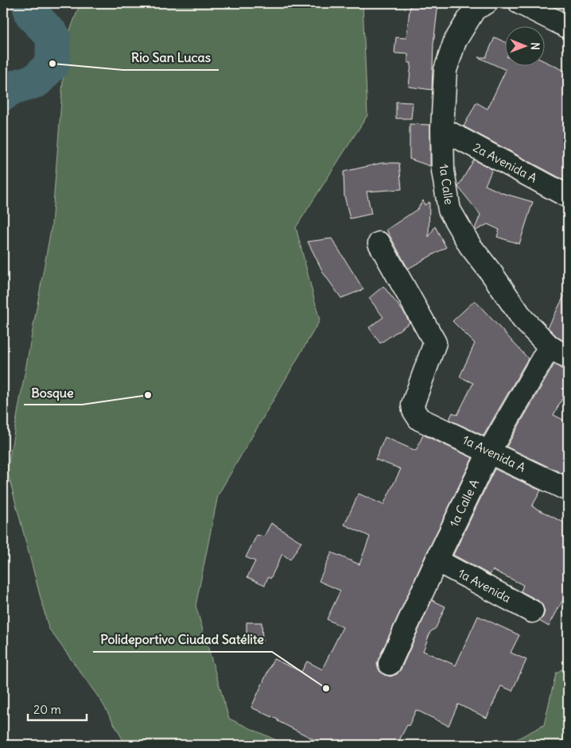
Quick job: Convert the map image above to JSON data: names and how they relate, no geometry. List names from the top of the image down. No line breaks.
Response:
{"streets":{"street":["2a Avenida A","1a Calle","1a Avenida A","1a Calle A","1a Avenida"]},"crossings":[["2a Avenida A","1a Calle"],["1a Calle","1a Calle A"],["1a Avenida A","1a Calle A"],["1a Calle A","1a Avenida"]],"places":["Rio San Lucas","Bosque","Polideportivo Ciudad Satélite"],"scale_bar":"20 m","north":"right"}
